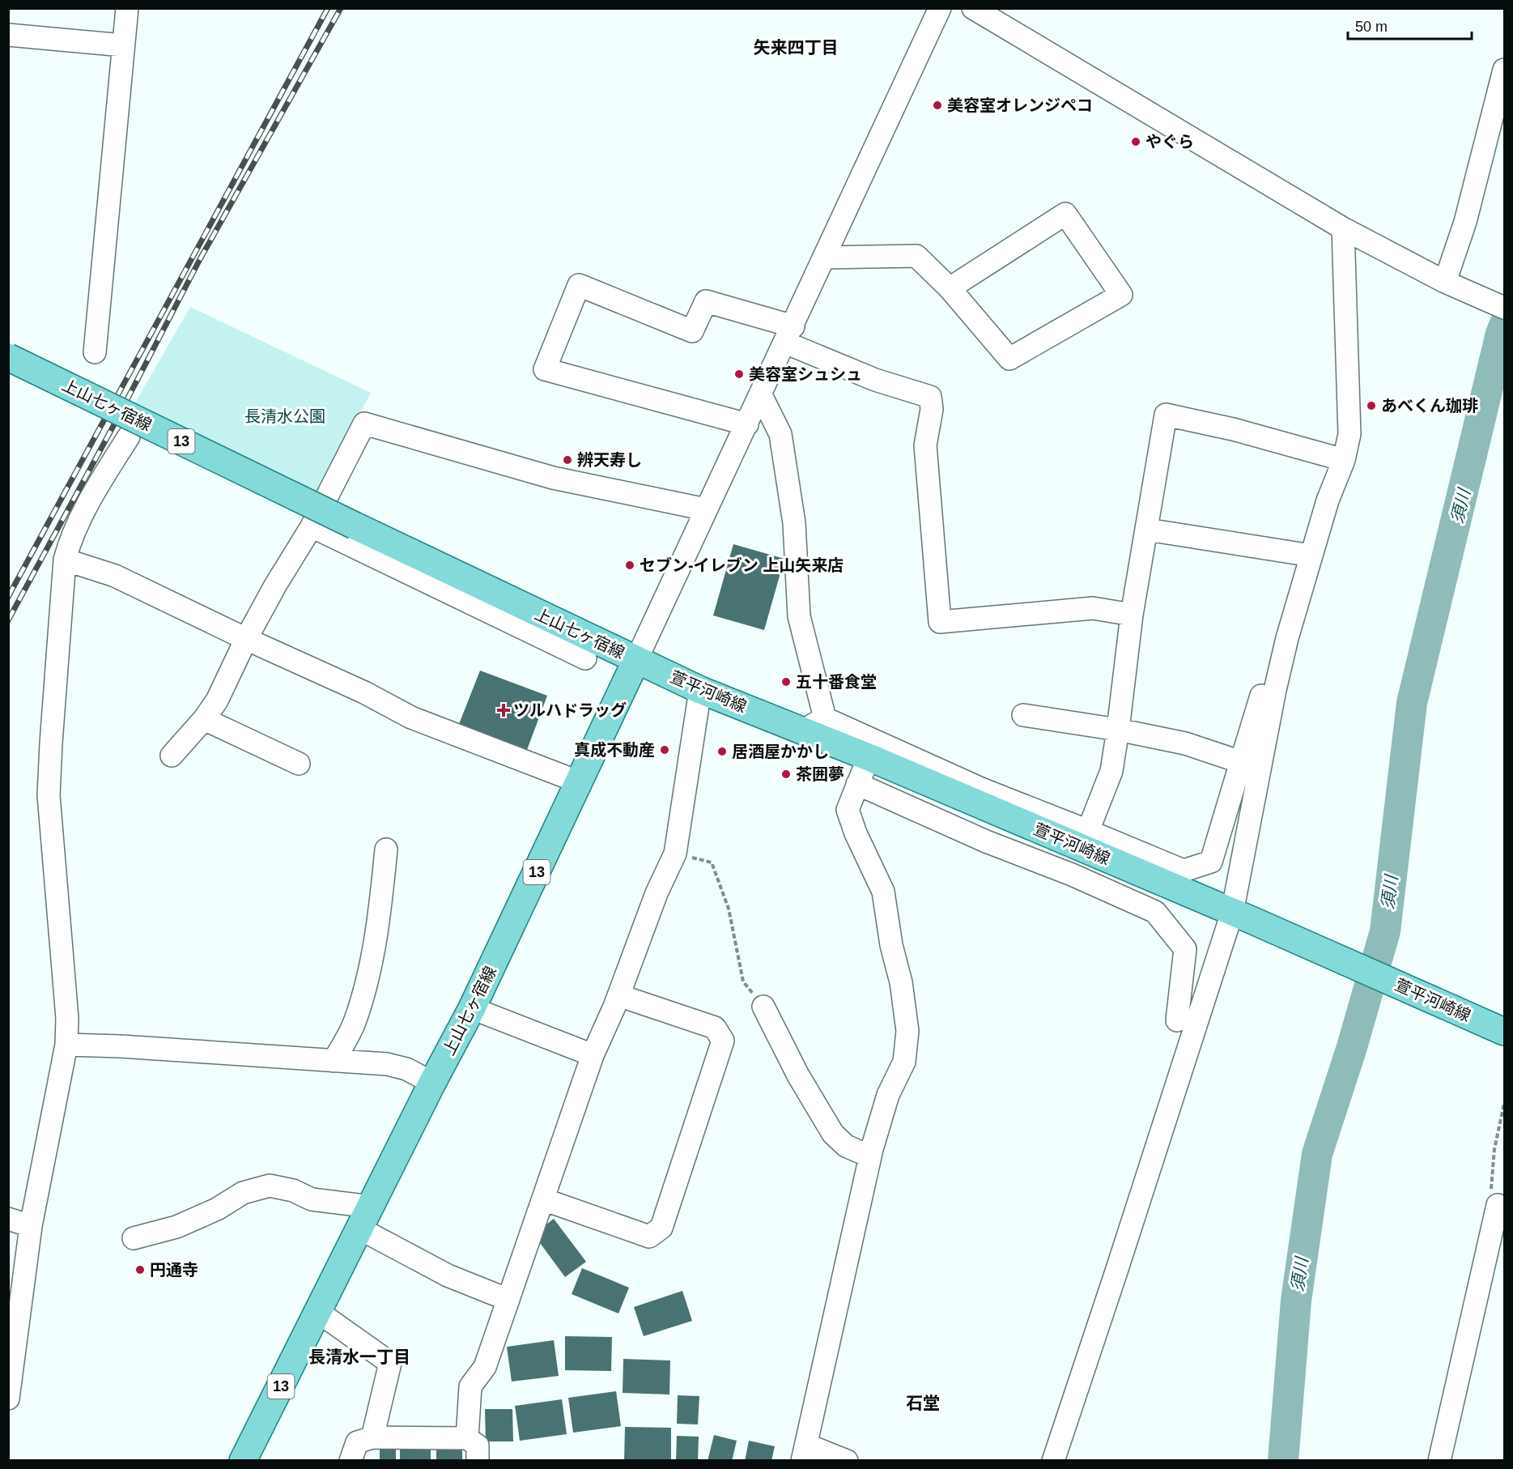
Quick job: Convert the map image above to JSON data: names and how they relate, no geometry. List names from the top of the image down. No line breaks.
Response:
{"streets":{"main road":["上山七ヶ宿線","13","萱平河崎線"]},"crossings":[["上山七ヶ宿線","萱平河崎線"]],"districts":["矢来四丁目","長清水一丁目","石堂"],"water":["須川"],"parks":["長清水公園"],"places":{"other":["美容室オレンジペコ","やぐら","美容室シュシュ","あべくん珈琲","辨天寿し","セブン-イレブン 上山矢来店","五十番食堂","真成不動産","居酒屋かかし","茶囲夢","円通寺"],"health":["ツルハドラッグ"]},"scale_bar":"50 m"}
